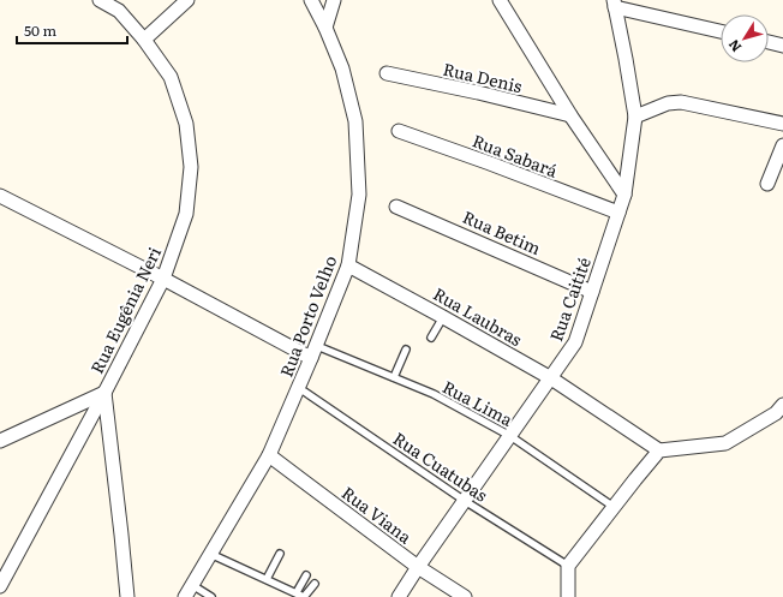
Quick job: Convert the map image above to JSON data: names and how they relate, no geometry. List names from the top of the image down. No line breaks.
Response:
{"streets":{"street":["Rua Denis","Rua Sabará","Rua Betim","Rua Caitité","Rua Eugênia Neri","Rua Porto Velho","Rua Laubras","Rua Viana"],"lane":["Rua Lima","Rua Cuatubas"]},"crossings":[["Rua Sabará","Rua Caitité"],["Rua Betim","Rua Caitité"],["Rua Caitité","Rua Laubras"],["Rua Caitité","Rua Lima"],["Rua Caitité","Rua Cuatubas"],["Rua Caitité","Rua Viana"],["Rua Porto Velho","Rua Laubras"],["Rua Porto Velho","Rua Lima"],["Rua Porto Velho","Rua Cuatubas"],["Rua Porto Velho","Rua Viana"]],"scale_bar":"50 m","north":"bottom left"}
